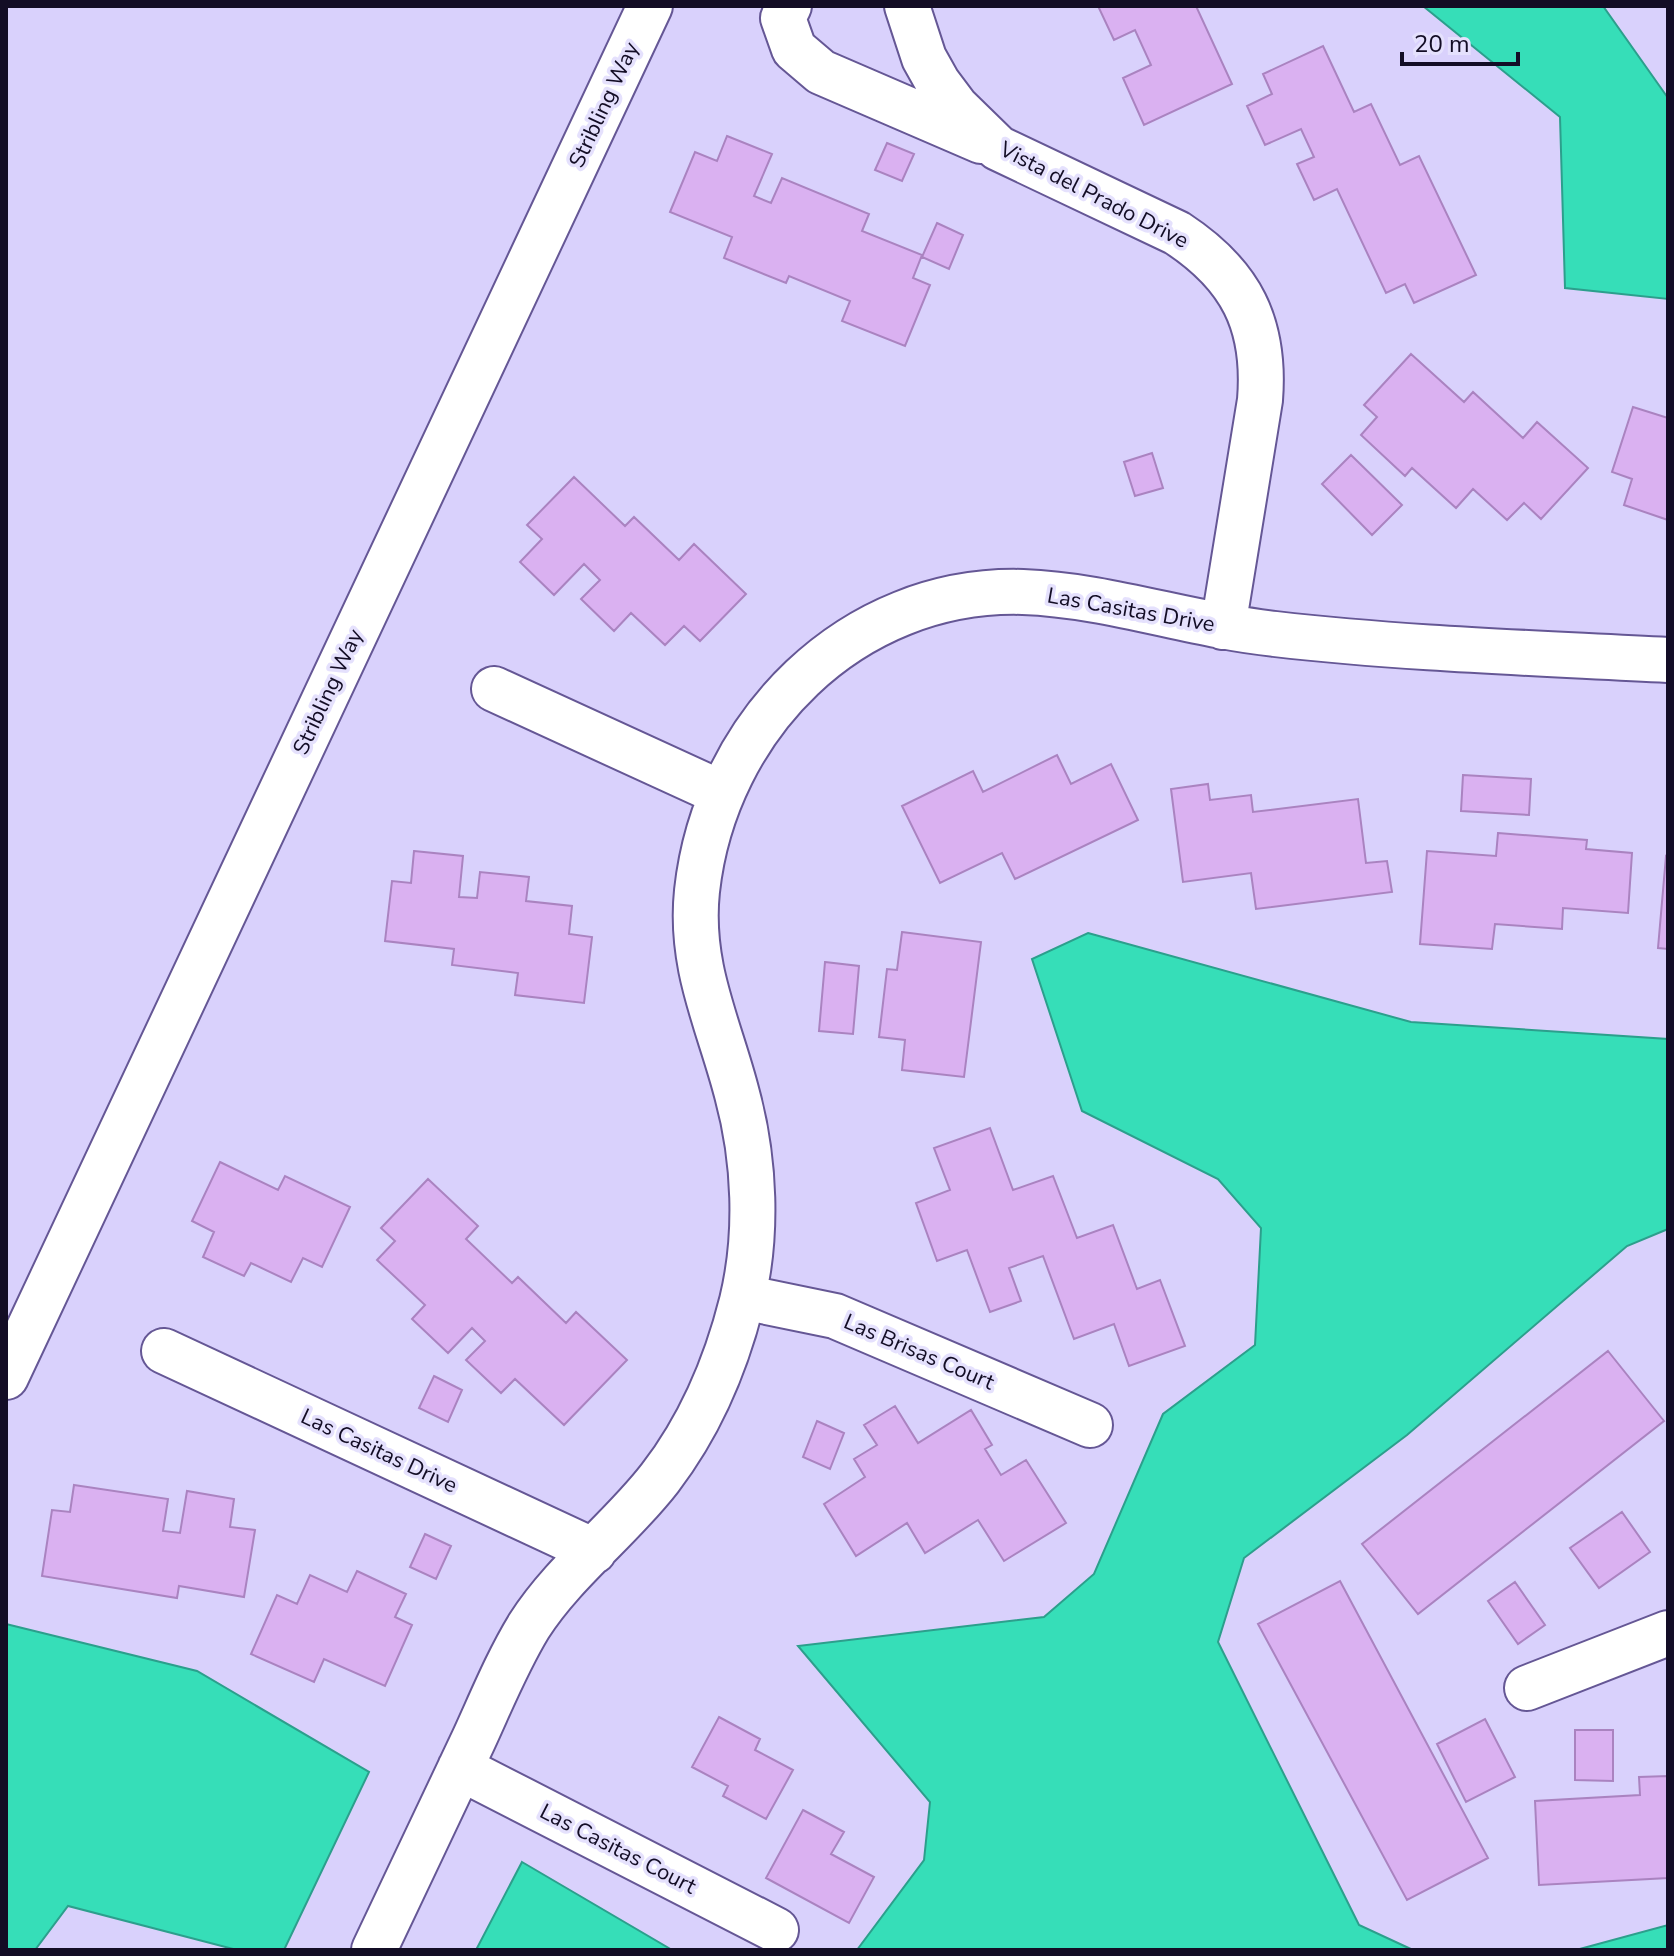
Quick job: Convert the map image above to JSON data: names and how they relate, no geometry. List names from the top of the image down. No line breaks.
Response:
{"streets":{"street":["Stribling Way","Vista del Prado Drive","Las Casitas Drive","Las Brisas Court","Las Casitas Court"]},"crossings":[["Vista del Prado Drive","Las Casitas Drive"],["Las Casitas Drive","Las Brisas Court"],["Las Casitas Drive","Las Casitas Court"]],"scale_bar":"20 m"}
